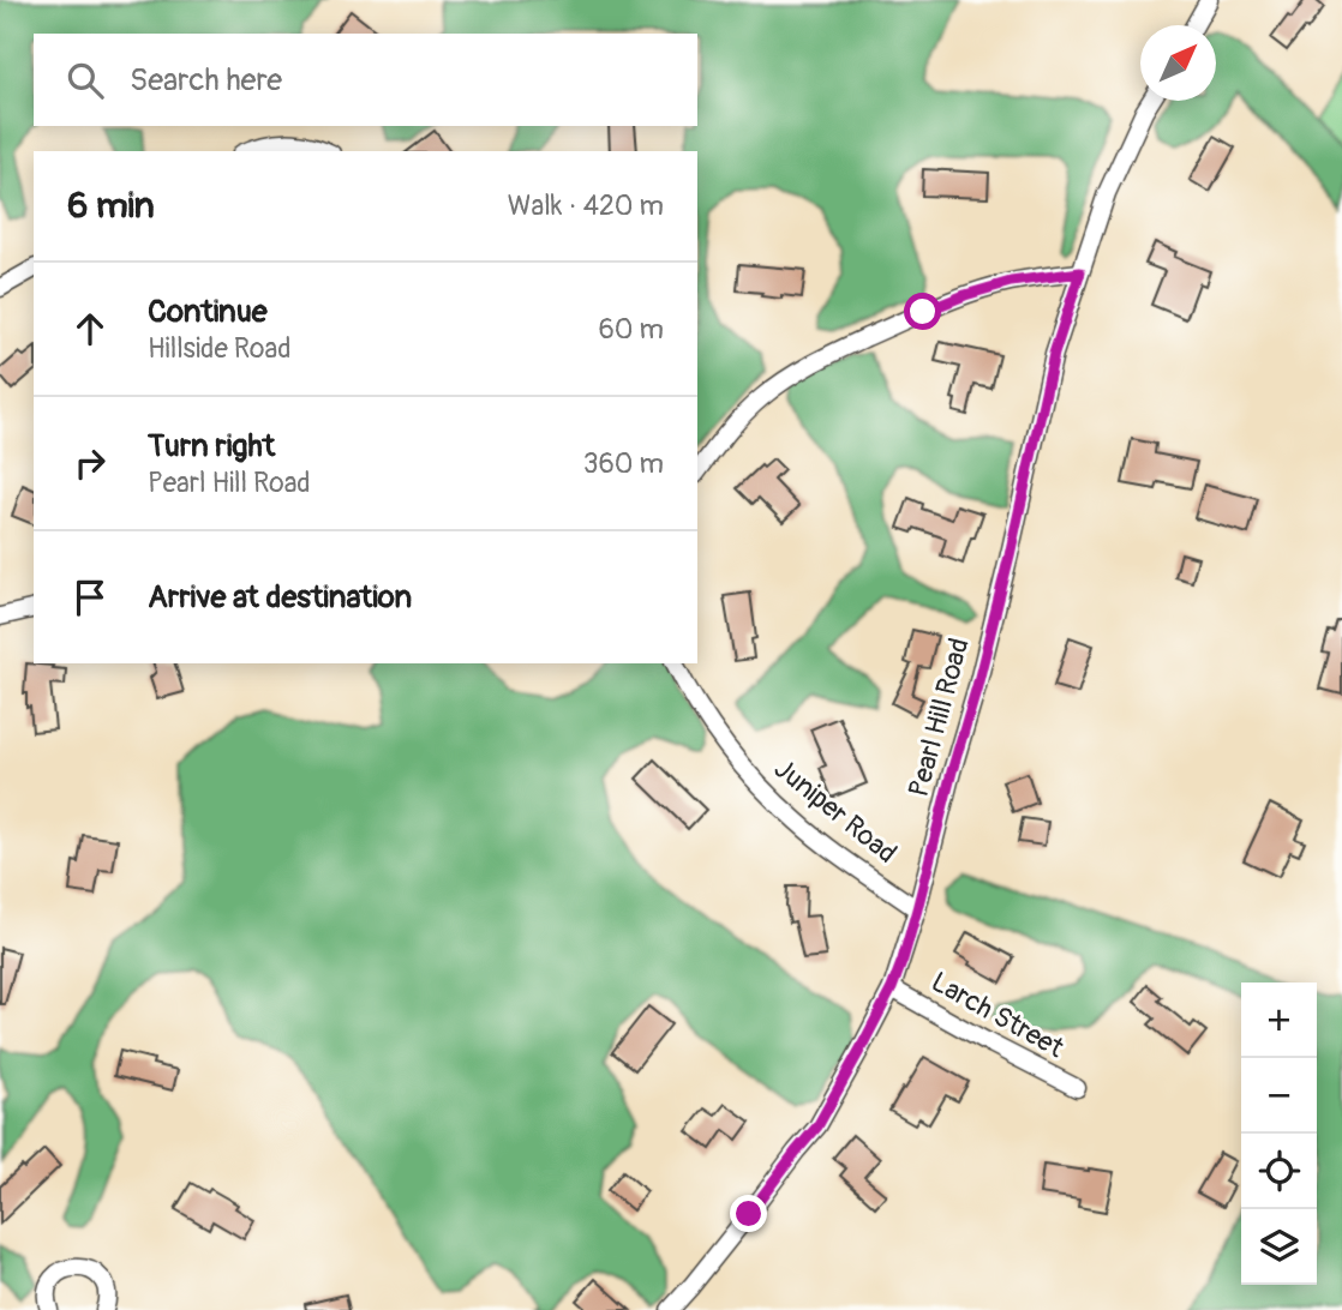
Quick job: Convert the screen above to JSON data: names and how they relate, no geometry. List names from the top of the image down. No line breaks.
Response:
{"streets":{"street":["Pearl Hill Road","Juniper Road","Larch Street"]},"crossings":[["Pearl Hill Road","Juniper Road"],["Pearl Hill Road","Larch Street"]],"north":"top right","page":{"search":"Search here","heading":["6 min","Walk · 420 m"],"list":[["Continue","Hillside Road","60 m"],["Turn right","Pearl Hill Road","360 m"],"Arrive at destination"],"map_buttons":["+","−"]}}
